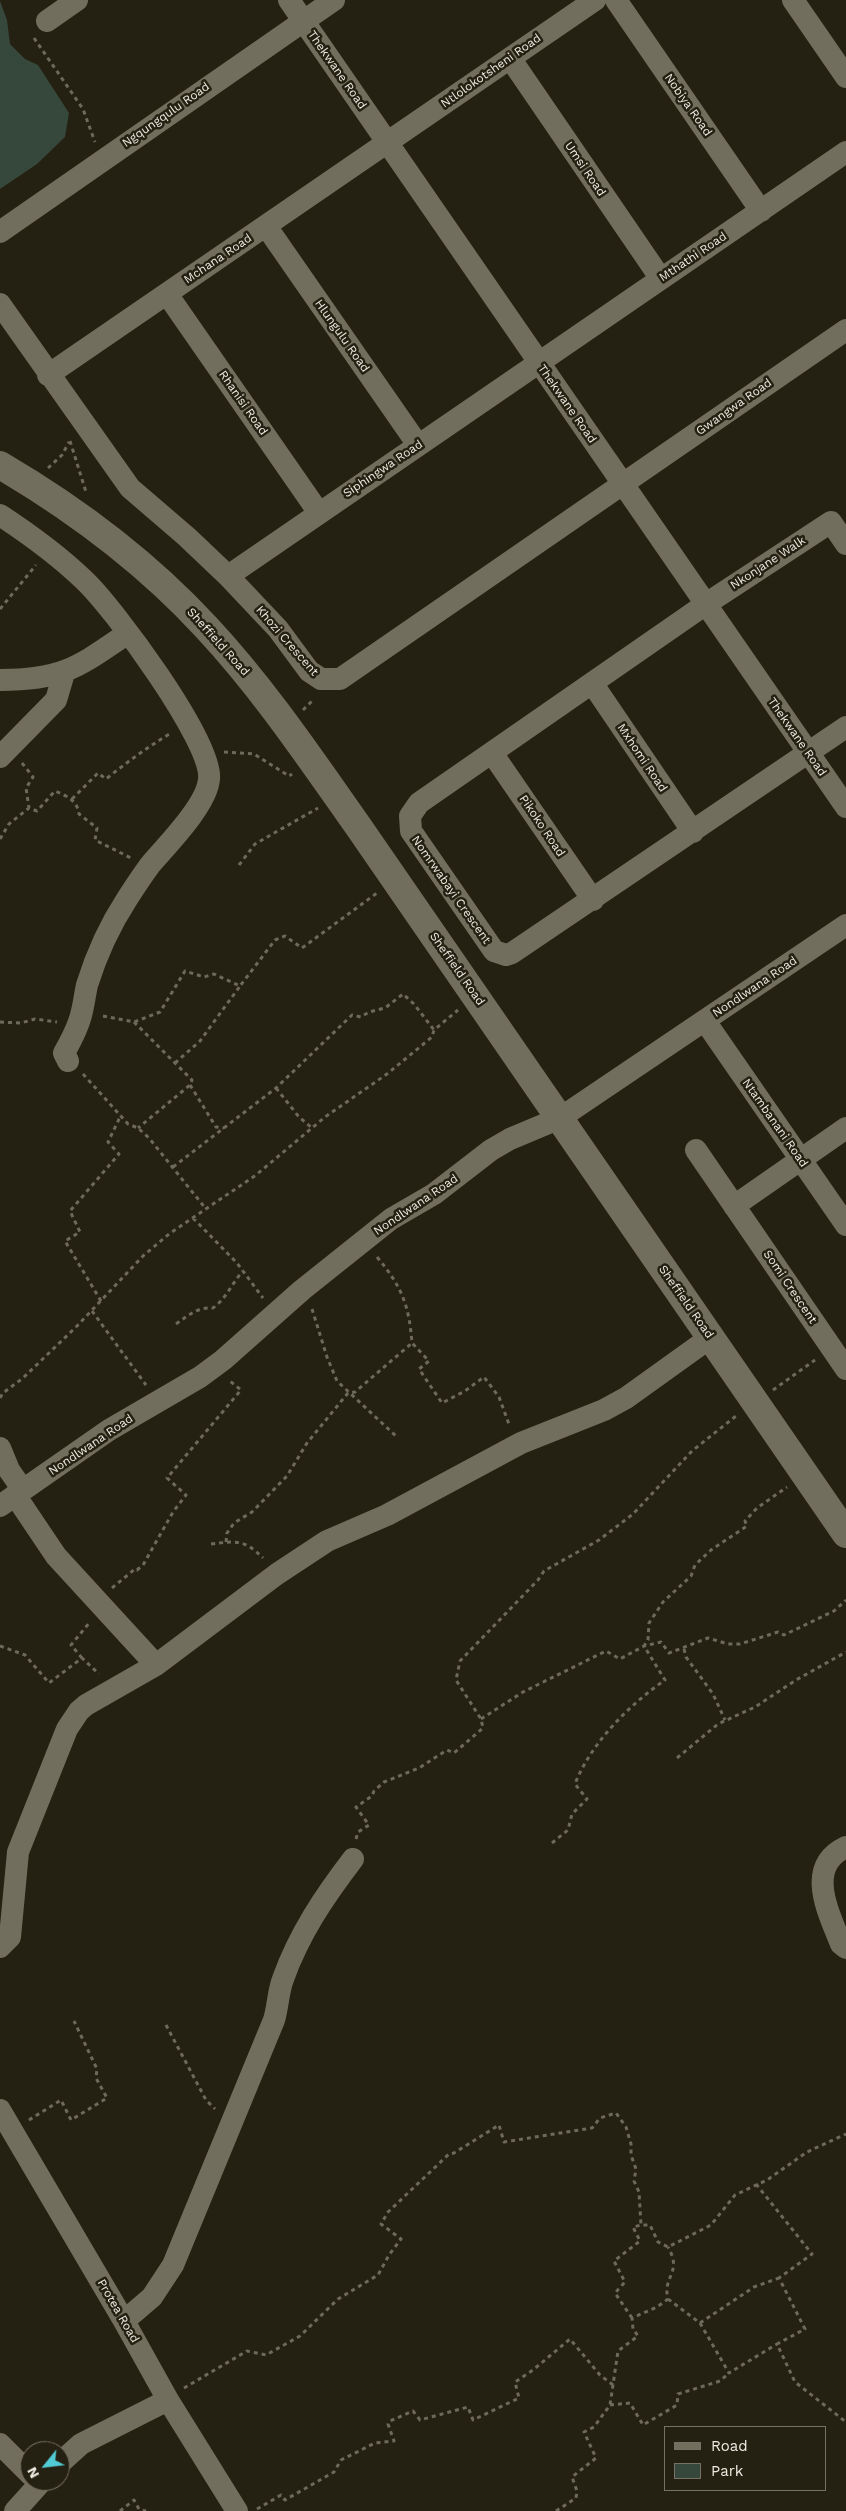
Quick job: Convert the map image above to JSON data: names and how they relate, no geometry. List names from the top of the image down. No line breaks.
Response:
{"streets":{"street":["Thekwane Road","Ntlolokotsheni Road","Nobiya Road","Ngqungqulu Road","Umsi Road","Mthathi Road","Mchana Road","Hlungulu Road","Rhanisi Road","Gwangwa Road","Siphingwa Road","Nkonjane Walk","Khozi Crescent","Sheffield Road","Mxhomi Road","Pikoko Road","Nomrwabayi Crescent","Nondlwana Road","Ntambanani Road","Somi Crescent","Protea Road"]},"crossings":[["Thekwane Road","Ntlolokotsheni Road"],["Thekwane Road","Ngqungqulu Road"],["Thekwane Road","Mthathi Road"],["Thekwane Road","Mchana Road"],["Thekwane Road","Gwangwa Road"],["Thekwane Road","Siphingwa Road"],["Thekwane Road","Nkonjane Walk"],["Thekwane Road","Khozi Crescent"],["Thekwane Road","Nomrwabayi Crescent"],["Ntlolokotsheni Road","Umsi Road"],["Ntlolokotsheni Road","Mchana Road"],["Nobiya Road","Mthathi Road"],["Umsi Road","Mthathi Road"],["Mthathi Road","Siphingwa Road"],["Mchana Road","Hlungulu Road"],["Mchana Road","Rhanisi Road"],["Mchana Road","Khozi Crescent"],["Hlungulu Road","Siphingwa Road"],["Rhanisi Road","Siphingwa Road"],["Gwangwa Road","Khozi Crescent"],["Siphingwa Road","Khozi Crescent"],["Nkonjane Walk","Nomrwabayi Crescent"],["Sheffield Road","Nondlwana Road"],["Mxhomi Road","Nomrwabayi Crescent"],["Pikoko Road","Nomrwabayi Crescent"],["Nondlwana Road","Ntambanani Road"]],"legend":["Road","Park"],"north":"bottom left"}
